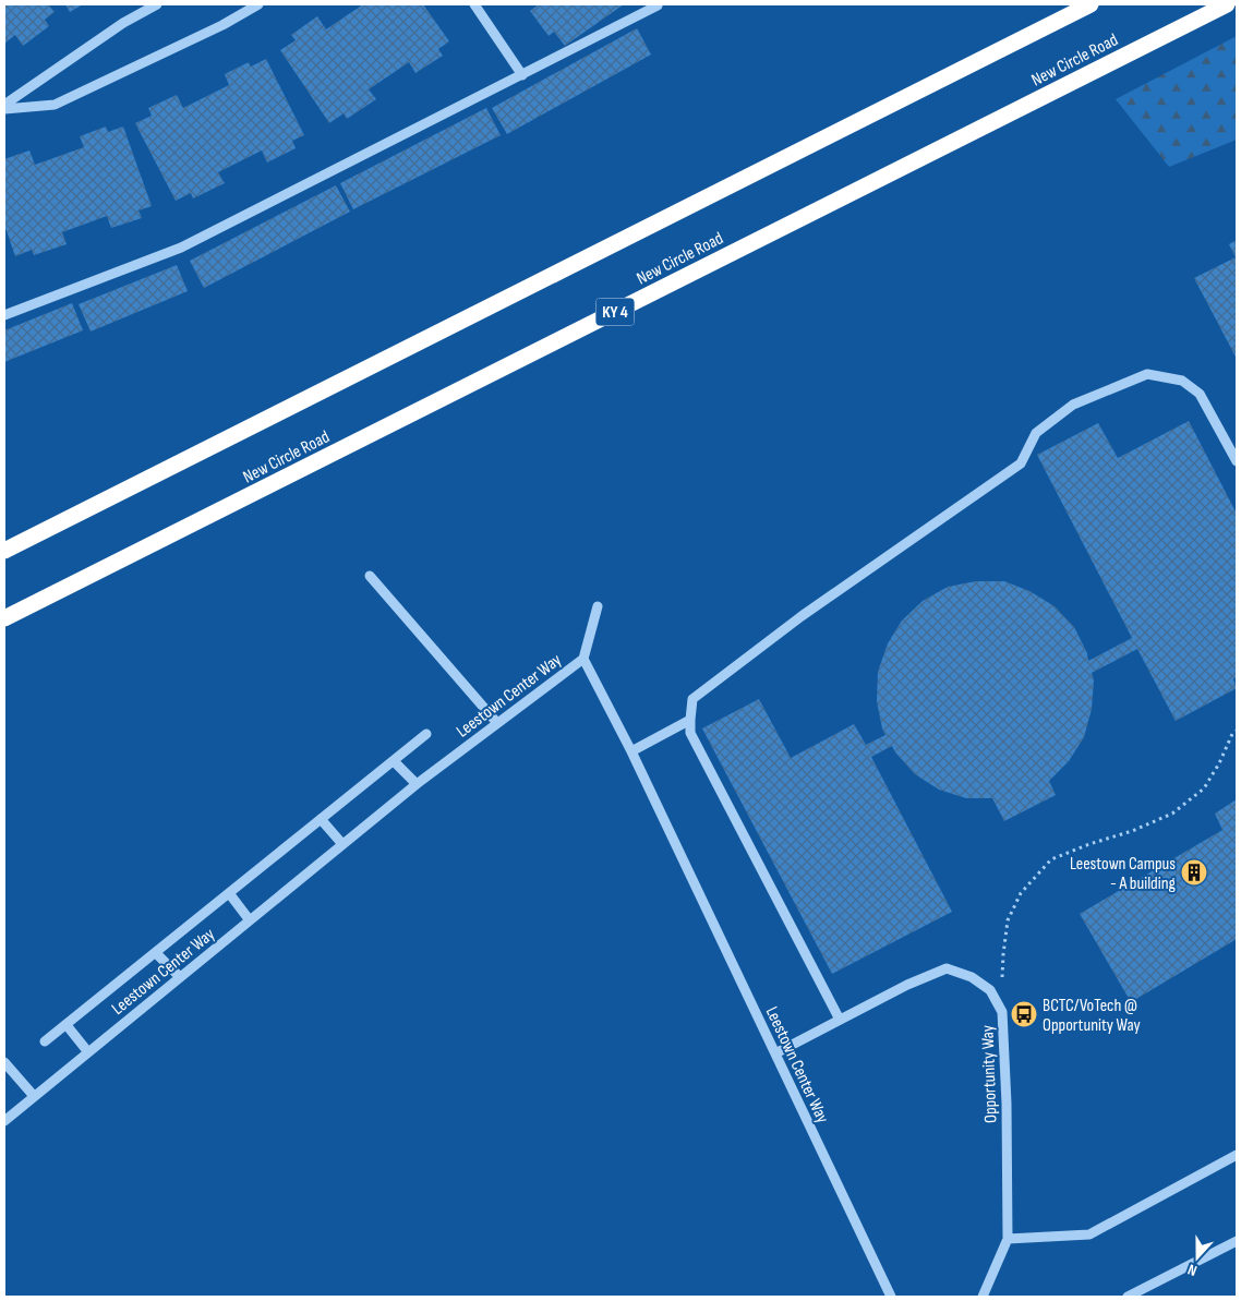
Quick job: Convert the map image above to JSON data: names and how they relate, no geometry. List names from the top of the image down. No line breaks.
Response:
{"streets":{"highway":["New Circle Road","KY 4"],"street":["Leestown Center Way","Opportunity Way"]},"crossings":[["Leestown Center Way","Opportunity Way"]],"places":{"building":["Leestown Campus - A building"],"bus stop":["BCTC/VoTech @ Opportunity Way"]},"north":"bottom"}
